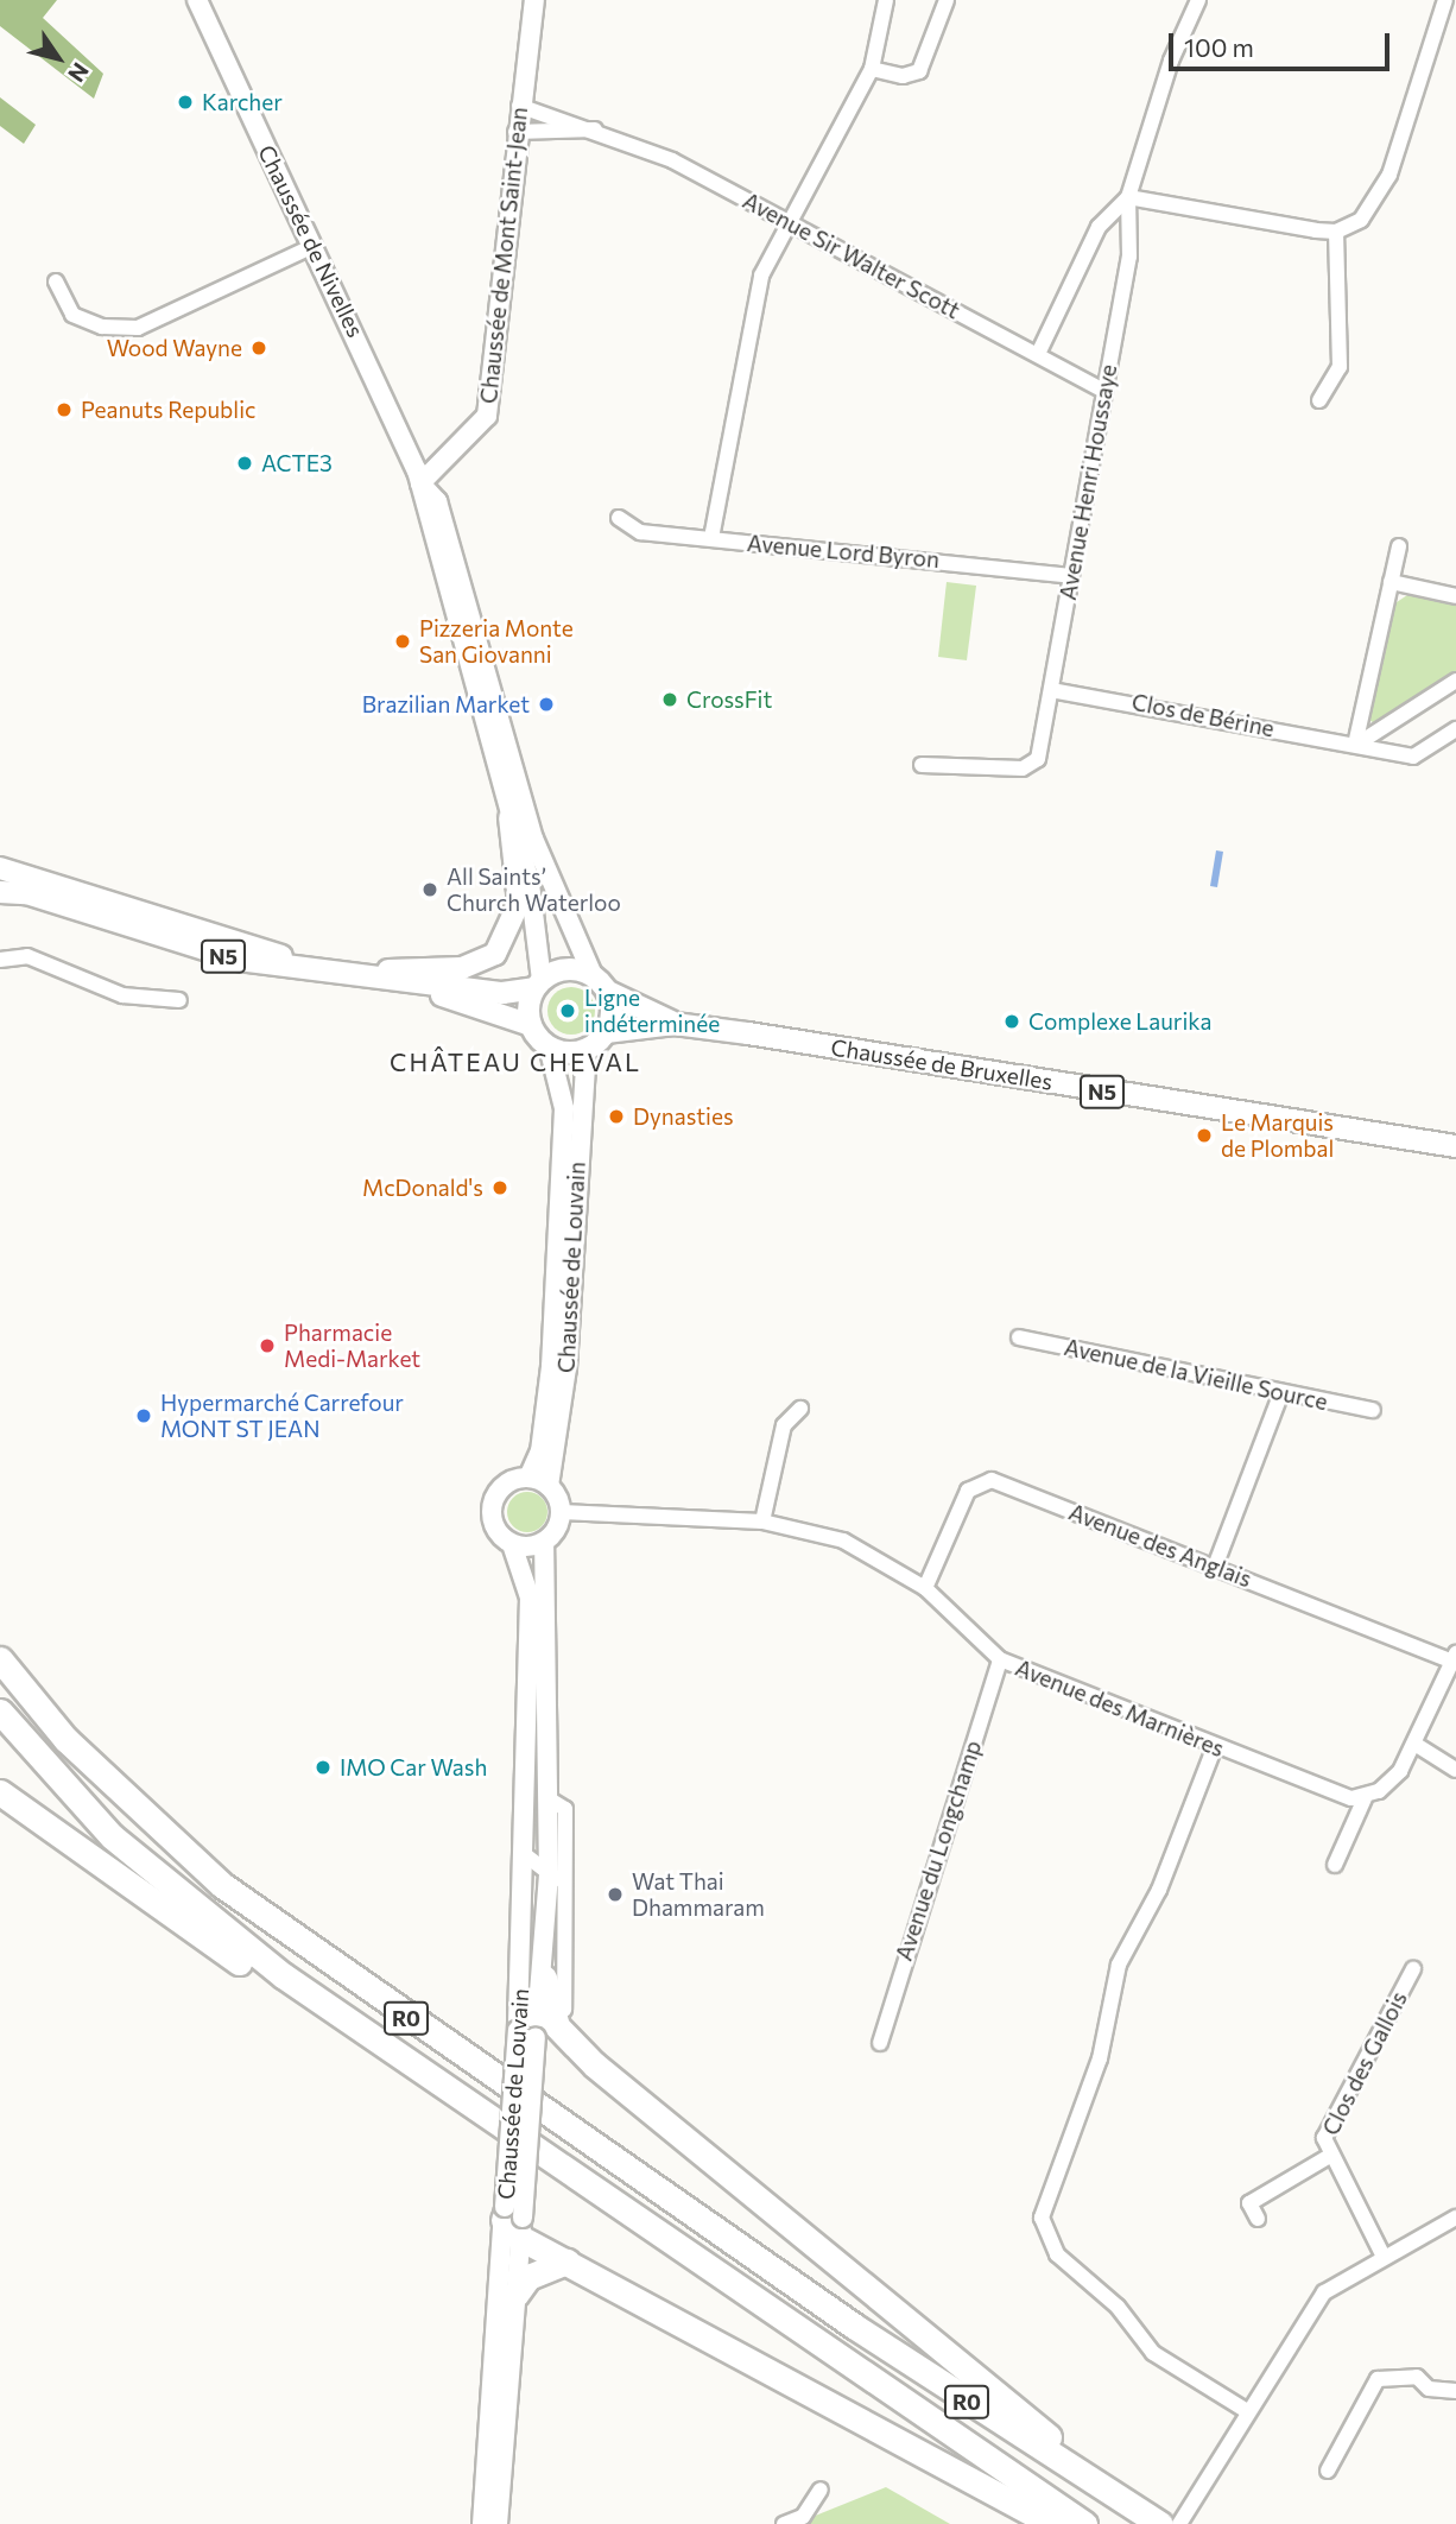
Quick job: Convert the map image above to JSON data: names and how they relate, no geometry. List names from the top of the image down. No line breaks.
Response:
{"streets":{"highway":["R0"],"main road":["Chaussée de Nivelles","Chaussée de Mont Saint-Jean","N5","Chaussée de Bruxelles","Chaussée de Louvain"],"street":["Avenue Sir Walter Scott","Avenue Henri Houssaye","Avenue Lord Byron","Clos de Bérine","Avenue de la Vieille Source","Avenue des Anglais","Avenue des Marnières","Avenue du Longchamp","Clos des Gallois"]},"crossings":[["Chaussée de Nivelles","Chaussée de Mont Saint-Jean"],["Chaussée de Nivelles","N5"],["Chaussée de Nivelles","Chaussée de Louvain"],["Chaussée de Mont Saint-Jean","Avenue Sir Walter Scott"],["Avenue Sir Walter Scott","Avenue Henri Houssaye"],["Avenue Henri Houssaye","Avenue Lord Byron"],["Avenue Henri Houssaye","Clos de Bérine"],["N5","Chaussée de Bruxelles"],["N5","Chaussée de Louvain"],["Chaussée de Louvain","Avenue des Marnières"],["Avenue des Anglais","Avenue des Marnières"],["Avenue des Marnières","Avenue du Longchamp"]],"districts":["CHÂTEAU CHEVAL"],"places":["Karcher","Wood Wayne","Peanuts Republic","ACTE3","Pizzeria Monte San Giovanni","CrossFit","Brazilian Market","All Saints’ Church Waterloo","Ligne indéterminée","Complexe Laurika","Dynasties","Le Marquis de Plombal","McDonald's","Pharmacie Medi-Market","Hypermarché Carrefour MONT ST JEAN","IMO Car Wash","Wat Thai Dhammaram"],"scale_bar":"100 m","north":"bottom right"}
